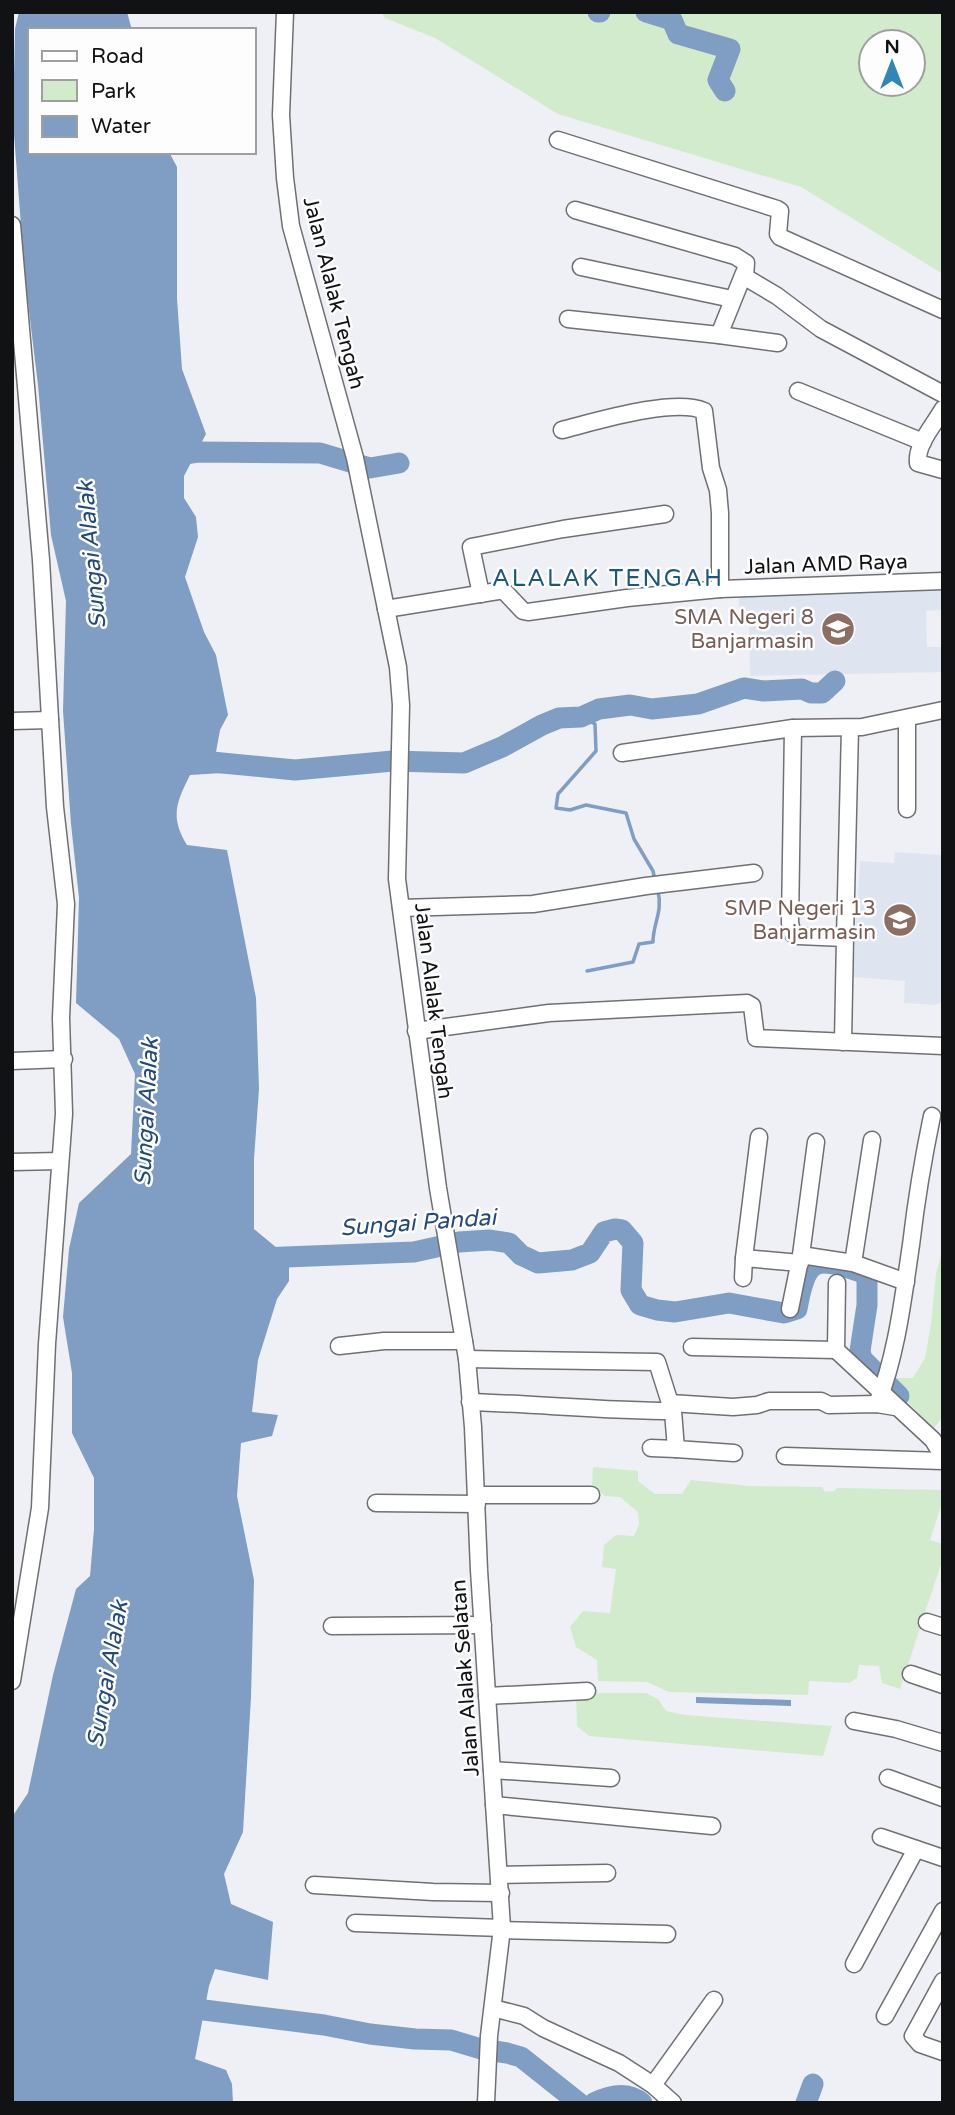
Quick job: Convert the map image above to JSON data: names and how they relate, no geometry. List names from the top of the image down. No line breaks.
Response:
{"streets":{"street":["Jalan Alalak Tengah","Jalan AMD Raya","Jalan Alalak Selatan"]},"crossings":[["Jalan Alalak Tengah","Jalan AMD Raya"],["Jalan Alalak Tengah","Jalan Alalak Selatan"]],"districts":["ALALAK TENGAH"],"water":["Sungai Alalak","Sungai Pandai"],"places":{"school or university":["SMA Negeri 8 Banjarmasin","SMP Negeri 13 Banjarmasin"]},"legend":["Road","Park","Water"],"north":"top"}
